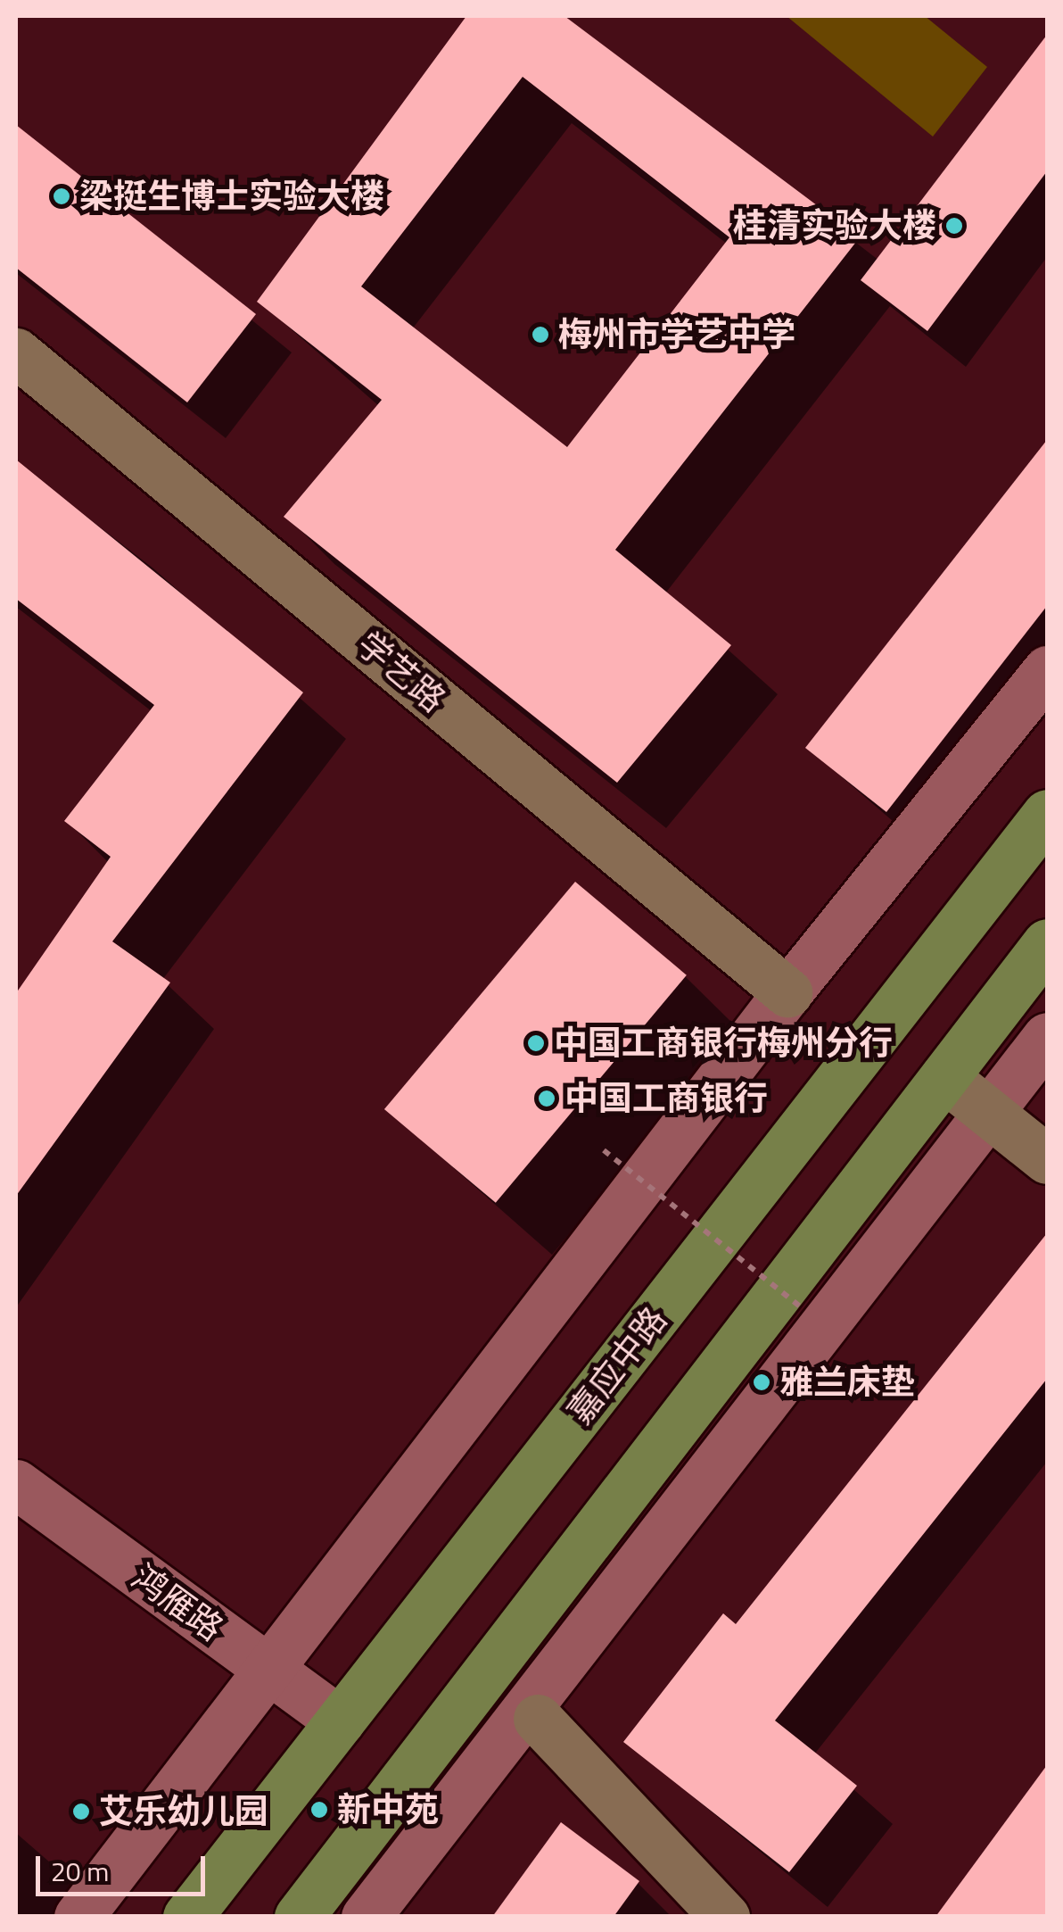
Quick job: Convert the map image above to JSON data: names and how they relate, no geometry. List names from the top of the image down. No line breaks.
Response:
{"streets":{"main road":["嘉应中路"],"street":["学艺路","鸿雁路"]},"crossings":[["嘉应中路","鸿雁路"]],"places":["梁挺生博士实验大楼","桂清实验大楼","梅州市学艺中学","中国工商银行梅州分行","中国工商银行","雅兰床垫","新中苑","艾乐幼儿园"],"scale_bar":"20 m"}
